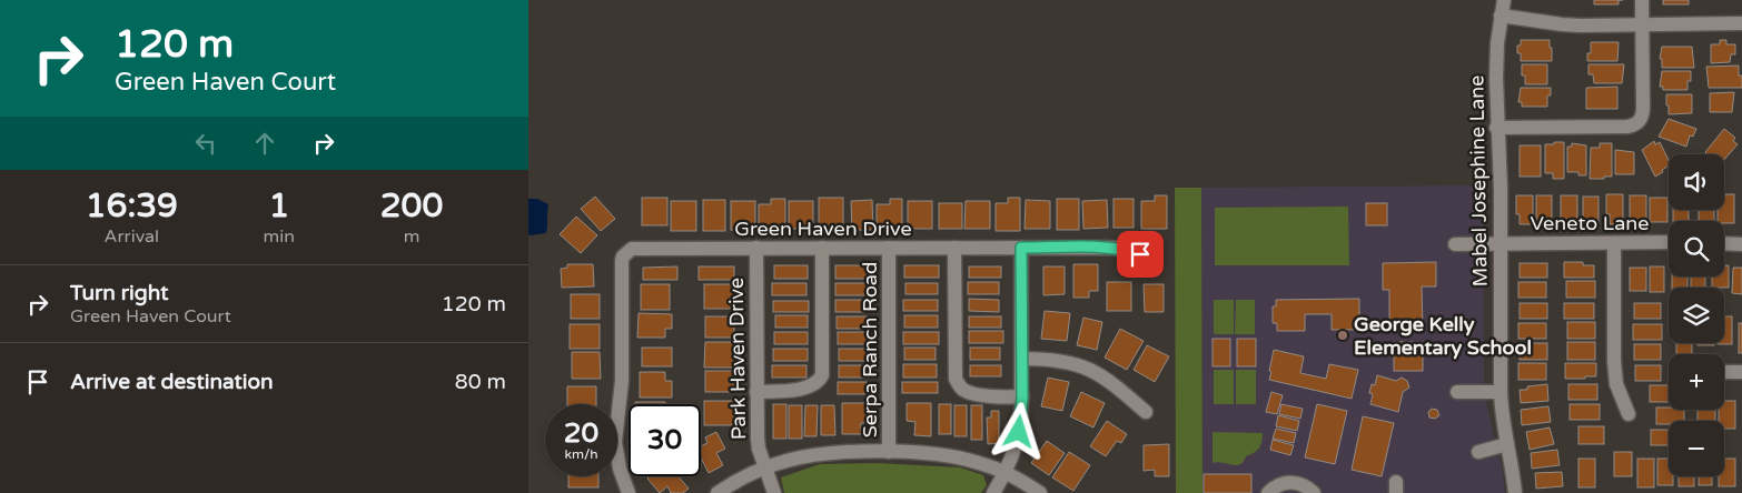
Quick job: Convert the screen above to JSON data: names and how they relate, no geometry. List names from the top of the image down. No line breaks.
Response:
{"streets":{"street":["Mabel Josephine Lane","Veneto Lane","Green Haven Drive","Serpa Ranch Road","Park Haven Drive"]},"crossings":[["Mabel Josephine Lane","Veneto Lane"],["Green Haven Drive","Serpa Ranch Road"],["Green Haven Drive","Park Haven Drive"]],"places":["George Kelly Elementary School"],"page":{"turn":["120 m","Green Haven Court"],"map_buttons":["+","−"],"eta":["16:39","Arrival","1","min","200","m"],"list":[{"name":"Turn right","note":"Green Haven Court","value":"120 m"},{"name":"Arrive at destination","value":"80 m"}],"speed":"20 km/h","limit":"30"}}
